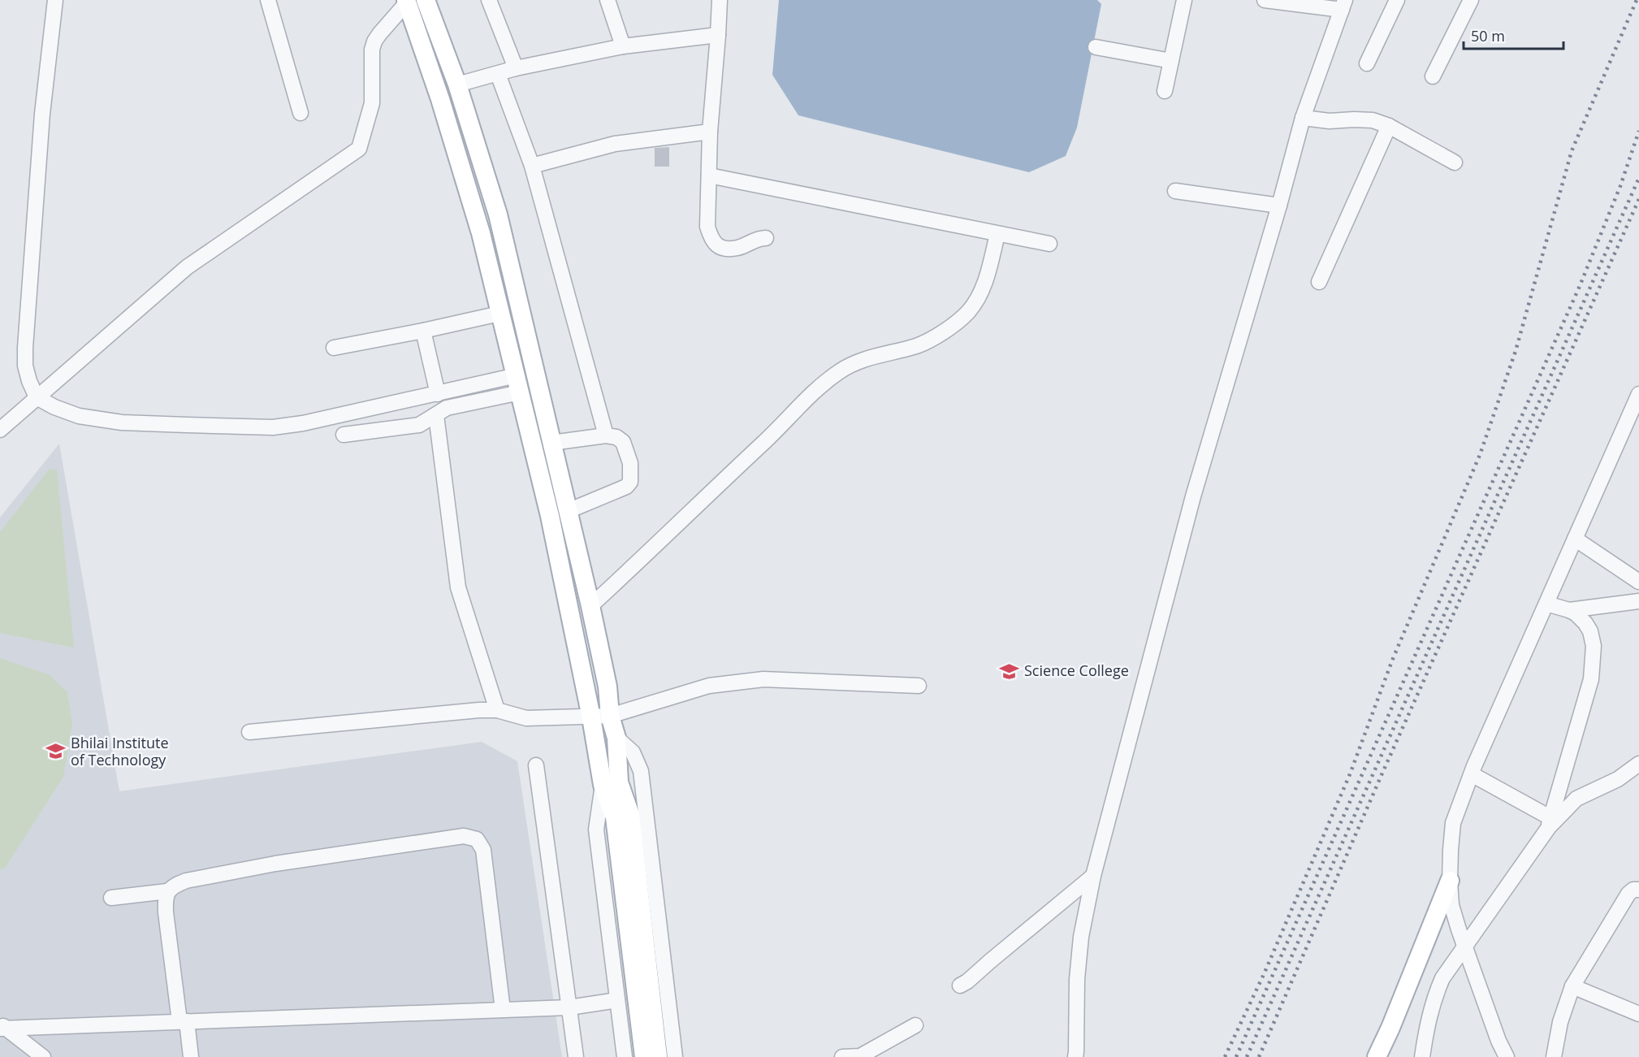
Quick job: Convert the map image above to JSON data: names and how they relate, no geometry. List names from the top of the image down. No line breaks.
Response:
{"places":{"school or university":["Science College","Bhilai Institute of Technology"]},"scale_bar":"50 m"}
